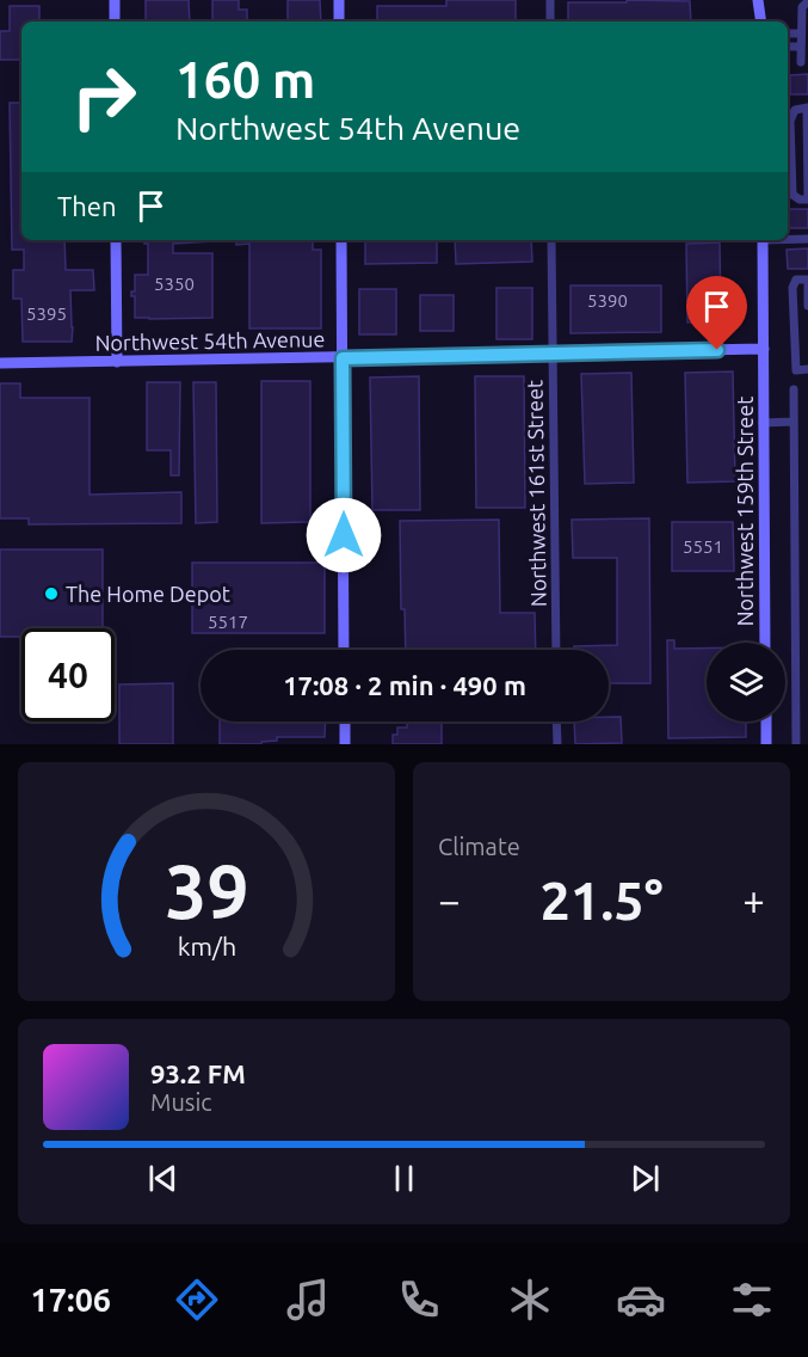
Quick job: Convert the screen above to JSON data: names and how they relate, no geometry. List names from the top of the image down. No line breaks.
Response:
{"streets":{"street":["Northwest 54th Avenue","Northwest 161st Street","Northwest 159th Street"]},"crossings":[["Northwest 54th Avenue","Northwest 161st Street"],["Northwest 54th Avenue","Northwest 159th Street"]],"places":["The Home Depot"],"house_numbers":["5350","5390","5395","5551","5517"],"page":{"turn":["160 m","Northwest 54th Avenue"],"then":"Then","limit":"40","trip":"17:08 · 2 min · 490 m","tile":"Climate","heat":["−","21.5°","+"],"song":["93.2 FM","Music"],"tabs":"17:06","gauge":["39","km/h"]}}
